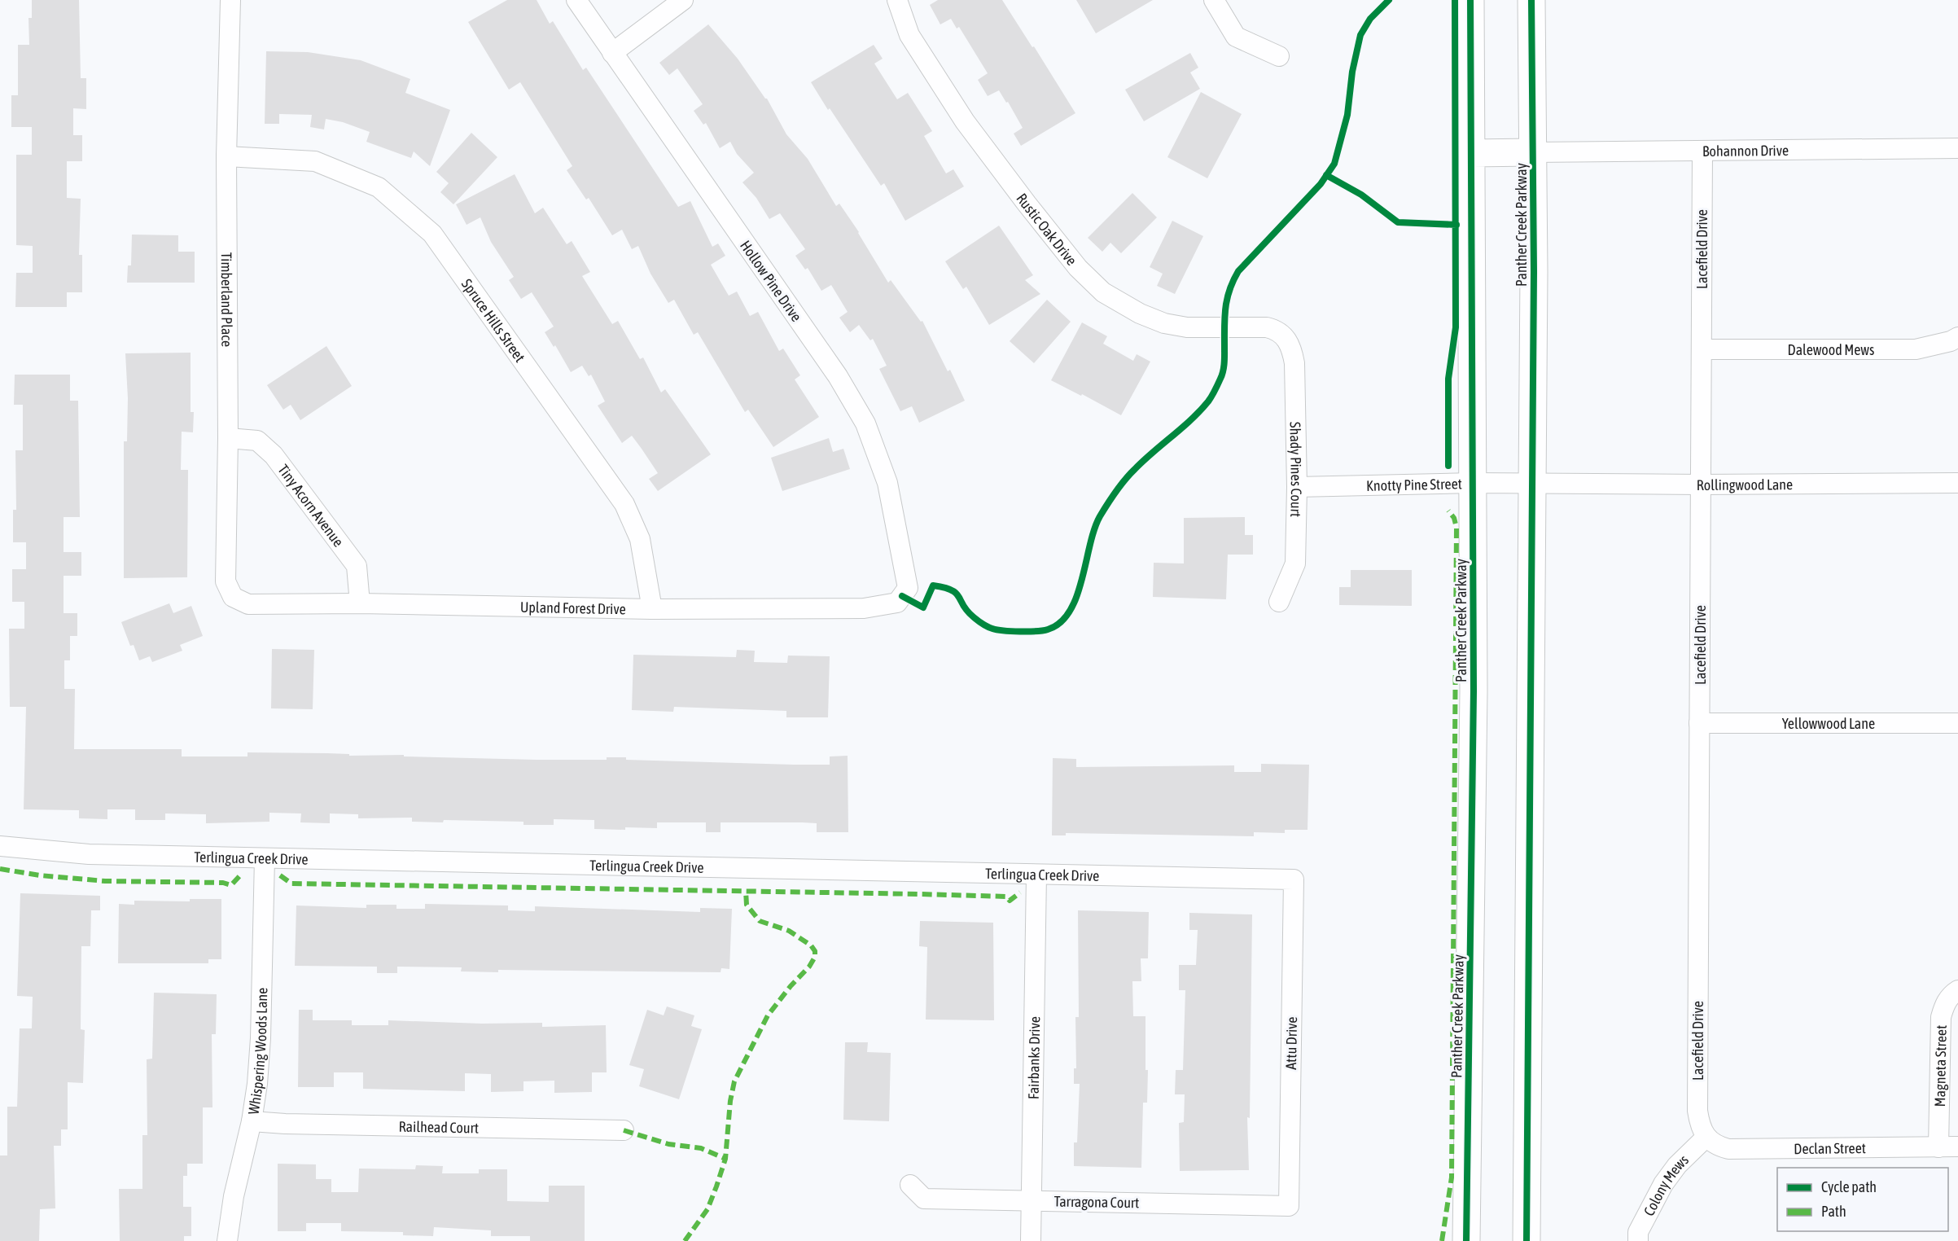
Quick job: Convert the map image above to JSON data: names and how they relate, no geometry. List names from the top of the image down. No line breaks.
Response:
{"streets":{"main road":["Panther Creek Parkway"],"street":["Bohannon Drive","Rustic Oak Drive","Lacefield Drive","Hollow Pine Drive","Timberland Place","Spruce Hills Street","Dalewood Mews","Shady Pines Court","Knotty Pine Street","Rollingwood Lane","Tiny Acorn Avenue","Upland Forest Drive","Yellowwood Lane","Terlingua Creek Drive","Attu Drive","Whispering Woods Lane","Fairbanks Drive","Magneta Street","Railhead Court","Declan Street","Colony Mews","Tarragona Court"]},"crossings":[["Bohannon Drive","Panther Creek Parkway"],["Bohannon Drive","Lacefield Drive"],["Panther Creek Parkway","Knotty Pine Street"],["Panther Creek Parkway","Rollingwood Lane"],["Rustic Oak Drive","Shady Pines Court"],["Lacefield Drive","Dalewood Mews"],["Lacefield Drive","Rollingwood Lane"],["Lacefield Drive","Yellowwood Lane"],["Lacefield Drive","Declan Street"],["Lacefield Drive","Colony Mews"],["Hollow Pine Drive","Upland Forest Drive"],["Timberland Place","Spruce Hills Street"],["Timberland Place","Tiny Acorn Avenue"],["Timberland Place","Upland Forest Drive"],["Spruce Hills Street","Upland Forest Drive"],["Shady Pines Court","Knotty Pine Street"],["Knotty Pine Street","Rollingwood Lane"],["Tiny Acorn Avenue","Upland Forest Drive"],["Terlingua Creek Drive","Attu Drive"],["Terlingua Creek Drive","Whispering Woods Lane"],["Terlingua Creek Drive","Fairbanks Drive"],["Attu Drive","Tarragona Court"],["Whispering Woods Lane","Railhead Court"],["Fairbanks Drive","Tarragona Court"],["Magneta Street","Declan Street"],["Declan Street","Colony Mews"]],"legend":["Cycle path","Path"]}
